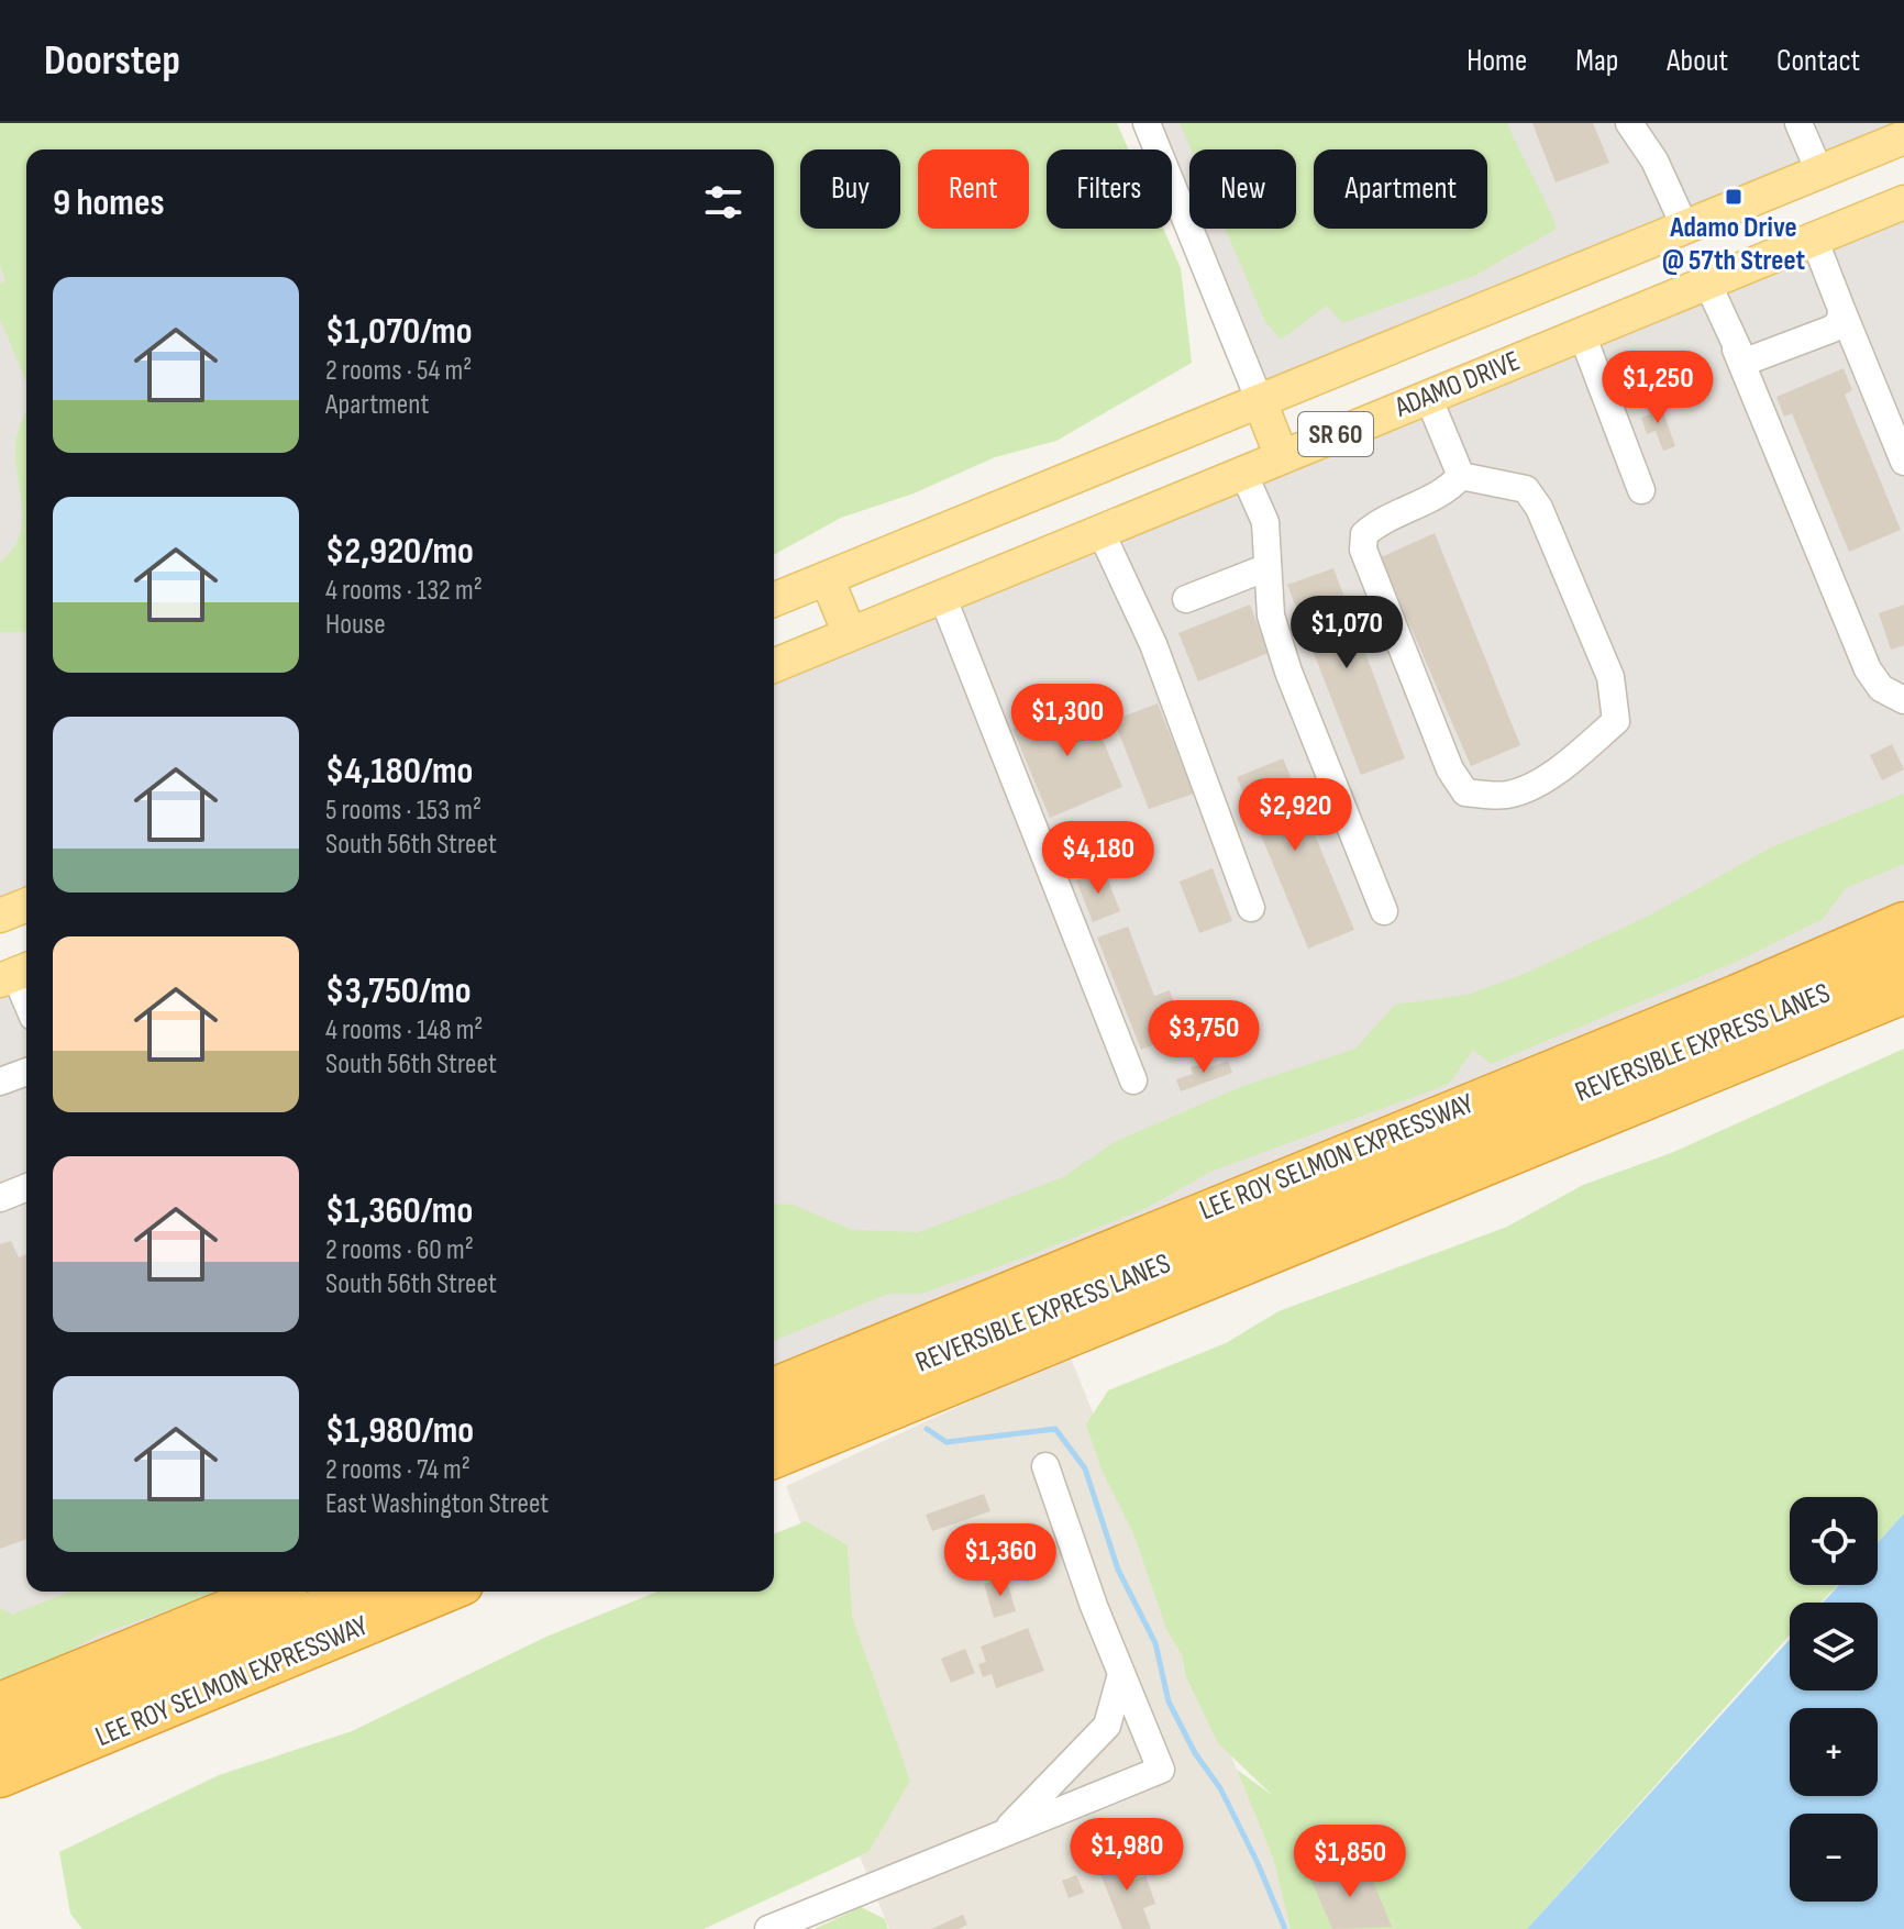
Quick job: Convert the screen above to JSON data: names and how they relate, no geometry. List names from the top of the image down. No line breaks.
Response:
{"streets":{"highway":["REVERSIBLE EXPRESS LANES","LEE ROY SELMON EXPRESSWAY"],"main road":["ADAMO DRIVE","SR 60"]},"places":{"transit":["Adamo Drive @ 57th Street"]},"page":{"header":"Doorstep","nav":["Home","Map","About","Contact"],"chip":["Buy","Rent","Filters","New","Apartment"],"heading":"9 homes","list":[{"name":"$1,070/mo","note":"2 rooms · 54 m² · Apartment"},{"name":"$2,920/mo","note":"4 rooms · 132 m² · House"},{"name":"$4,180/mo","note":"5 rooms · 153 m² · South 56th Street"},{"name":"$3,750/mo","note":"4 rooms · 148 m² · South 56th Street"},{"name":"$1,360/mo","note":"2 rooms · 60 m² · South 56th Street"},{"name":"$1,980/mo","note":"2 rooms · 74 m² · East Washington Street"}],"price":["$1,250","$1,070","$1,300","$2,920","$4,180","$3,750","$1,360","$1,980","$1,850"],"map_buttons":["+","−"]}}
